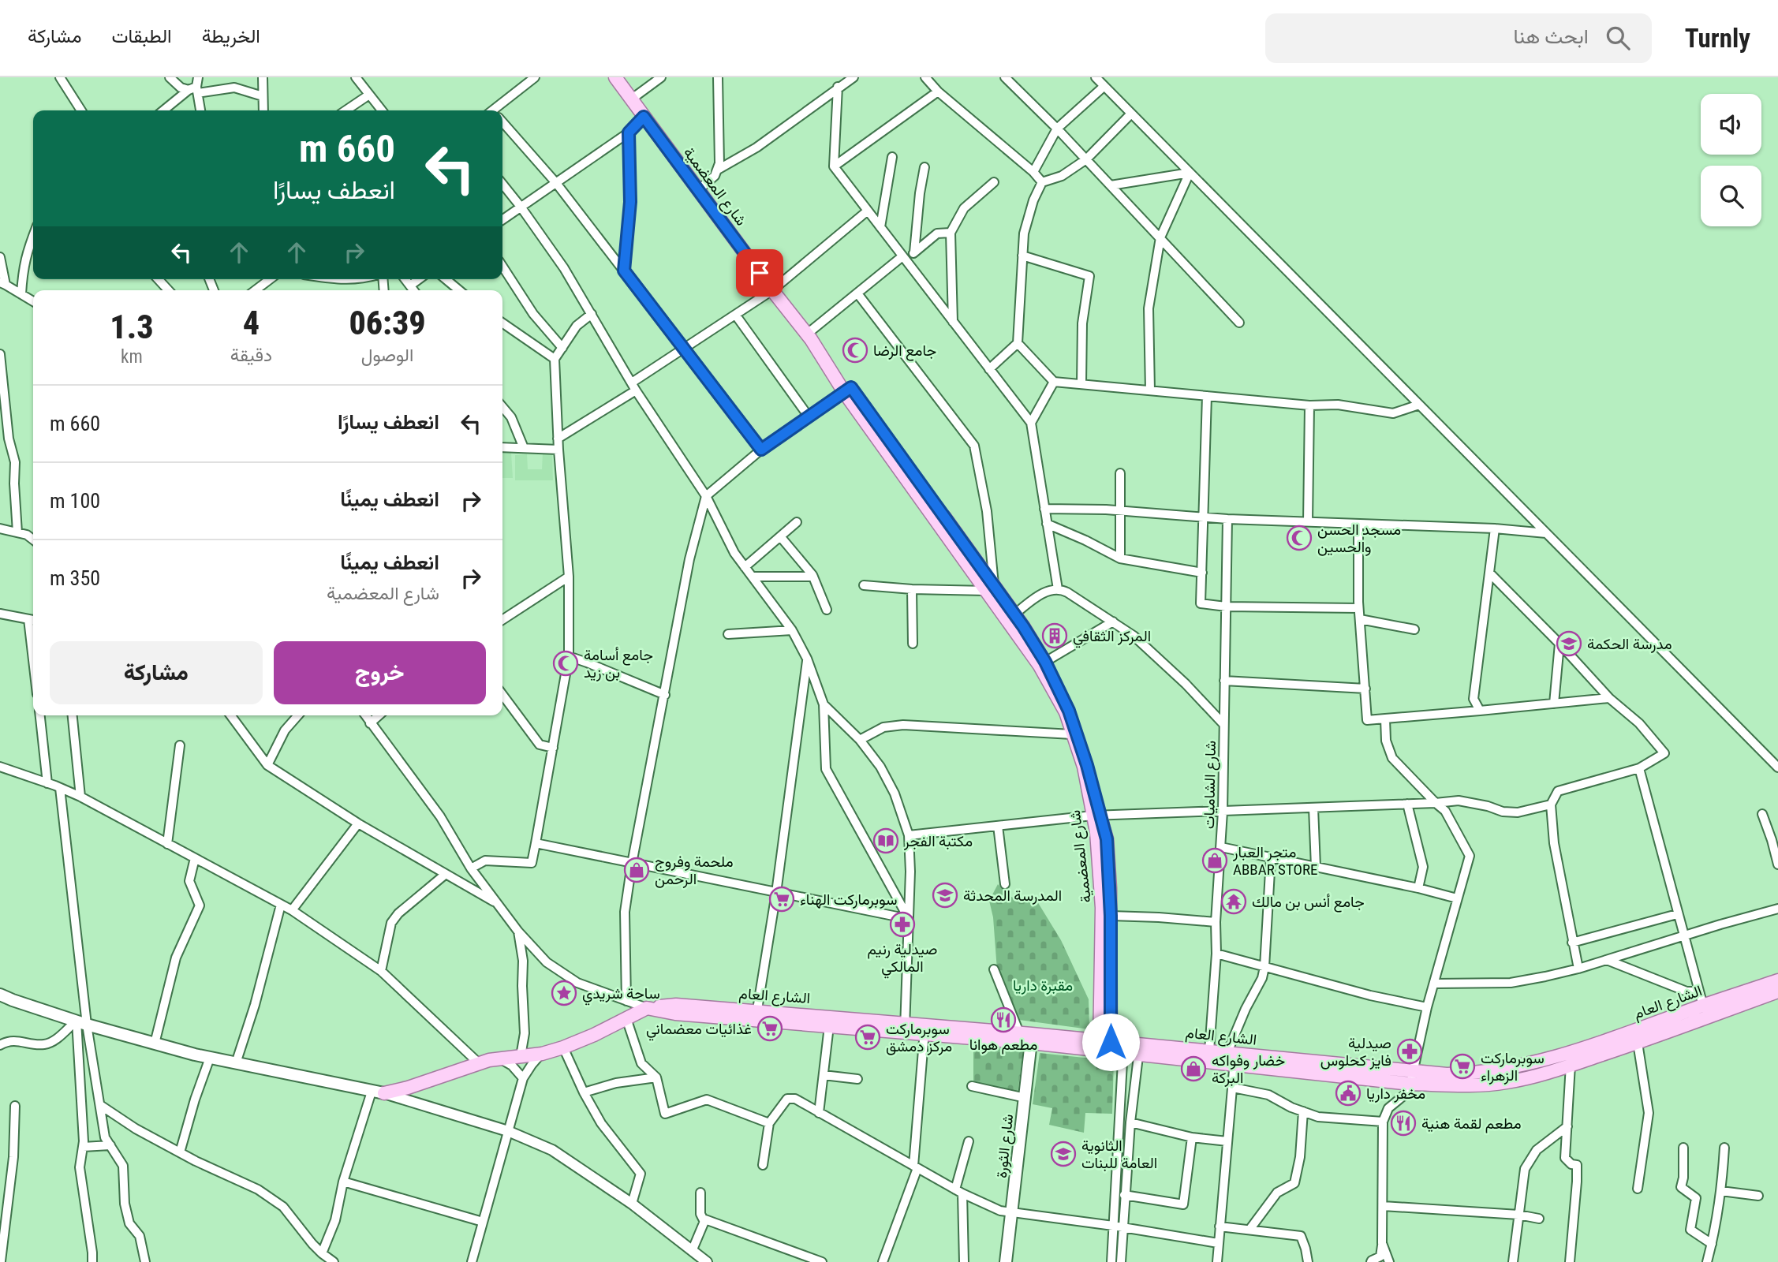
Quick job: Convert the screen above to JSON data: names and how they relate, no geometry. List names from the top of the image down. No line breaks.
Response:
{"streets":{"main road":["شارع المعضمية","الشارع العام","شارع الثورة"],"street":["شارع الشاميات"]},"crossings":[["شارع المعضمية","الشارع العام"],["شارع الشاميات","الشارع العام"],["الشارع العام","شارع الثورة"]],"parks":["مقبرة داريا"],"places":{"mosque":["جامع الرضا","مسجد الحسن والحسين","جامع أسامة بن زيد"],"building":["المركز الثقافي"],"school or university":["مدرسة الحكمة","المدرسة المحدثة","الثانوية العامة للبنات"],"library":["مكتبة الفجر"],"shop":["متجر العبار ABBAR STORE","ملحمة وفروج الرحمن","خضار وفواكه البركة"],"supermarket":["سوبرماركت الهناء","غذائيات معضماني","سوبرماركت مركز دمشق","سوبرماركت الزهراء"],"temple":["جامع أنس بن مالك"],"pharmacy":["صيدلية رنيم المالكي","صيدلية فايز كحلوس"],"place":["ساحة شريدي"],"restaurant":["مطعم هوانا","مطعم لقمة هنية"],"public building":["مخفر داريا"]},"page":{"header":"Turnly","search":"ابحث هنا","nav":["الخريطة","الطبقات","مشاركة"],"turn":["660 m","انعطف يسارًا"],"eta":["06:39","الوصول","4","دقيقة","1.3","km"],"list":[{"name":"انعطف يسارًا","value":"660 m"},{"name":"انعطف يمينًا","value":"100 m"},{"name":"انعطف يمينًا","note":"شارع المعضمية","value":"350 m"}],"buttons":["خروج","مشاركة"]}}
